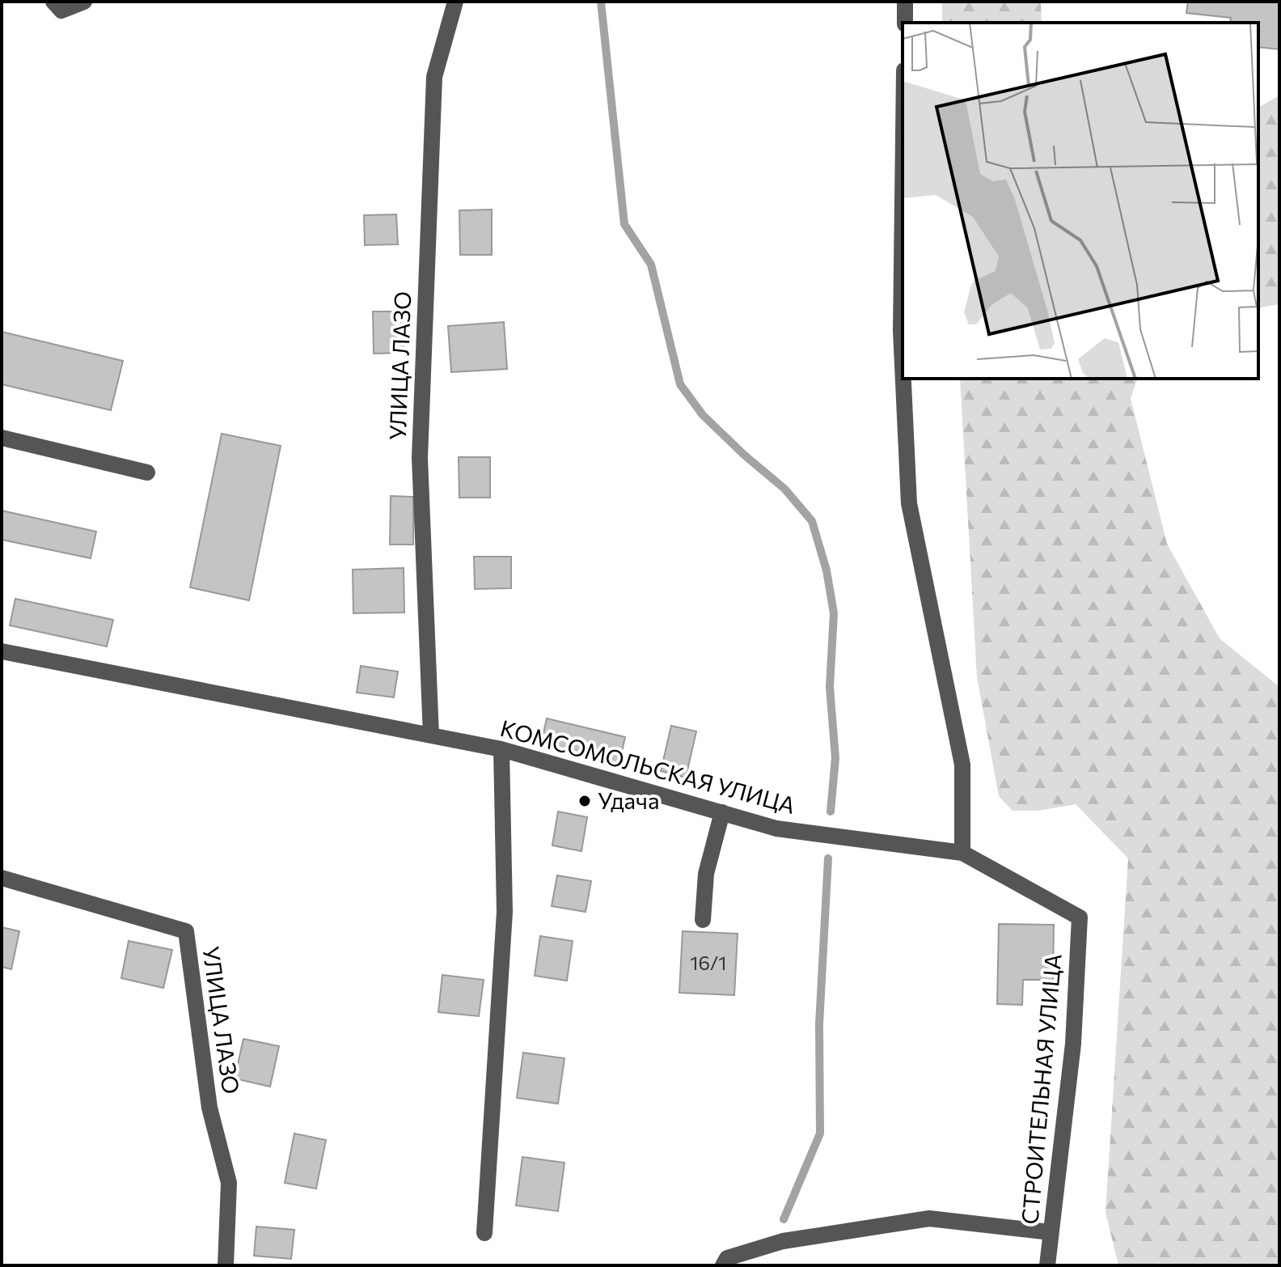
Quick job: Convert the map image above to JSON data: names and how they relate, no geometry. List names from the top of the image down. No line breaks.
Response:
{"streets":{"street":["УЛИЦА ЛАЗО","КОМСОМОЛЬСКАЯ УЛИЦА","СТРОИТЕЛЬНАЯ УЛИЦА"]},"crossings":[["УЛИЦА ЛАЗО","КОМСОМОЛЬСКАЯ УЛИЦА"],["КОМСОМОЛЬСКАЯ УЛИЦА","СТРОИТЕЛЬНАЯ УЛИЦА"]],"places":["Удача"],"house_numbers":["16/1"]}
